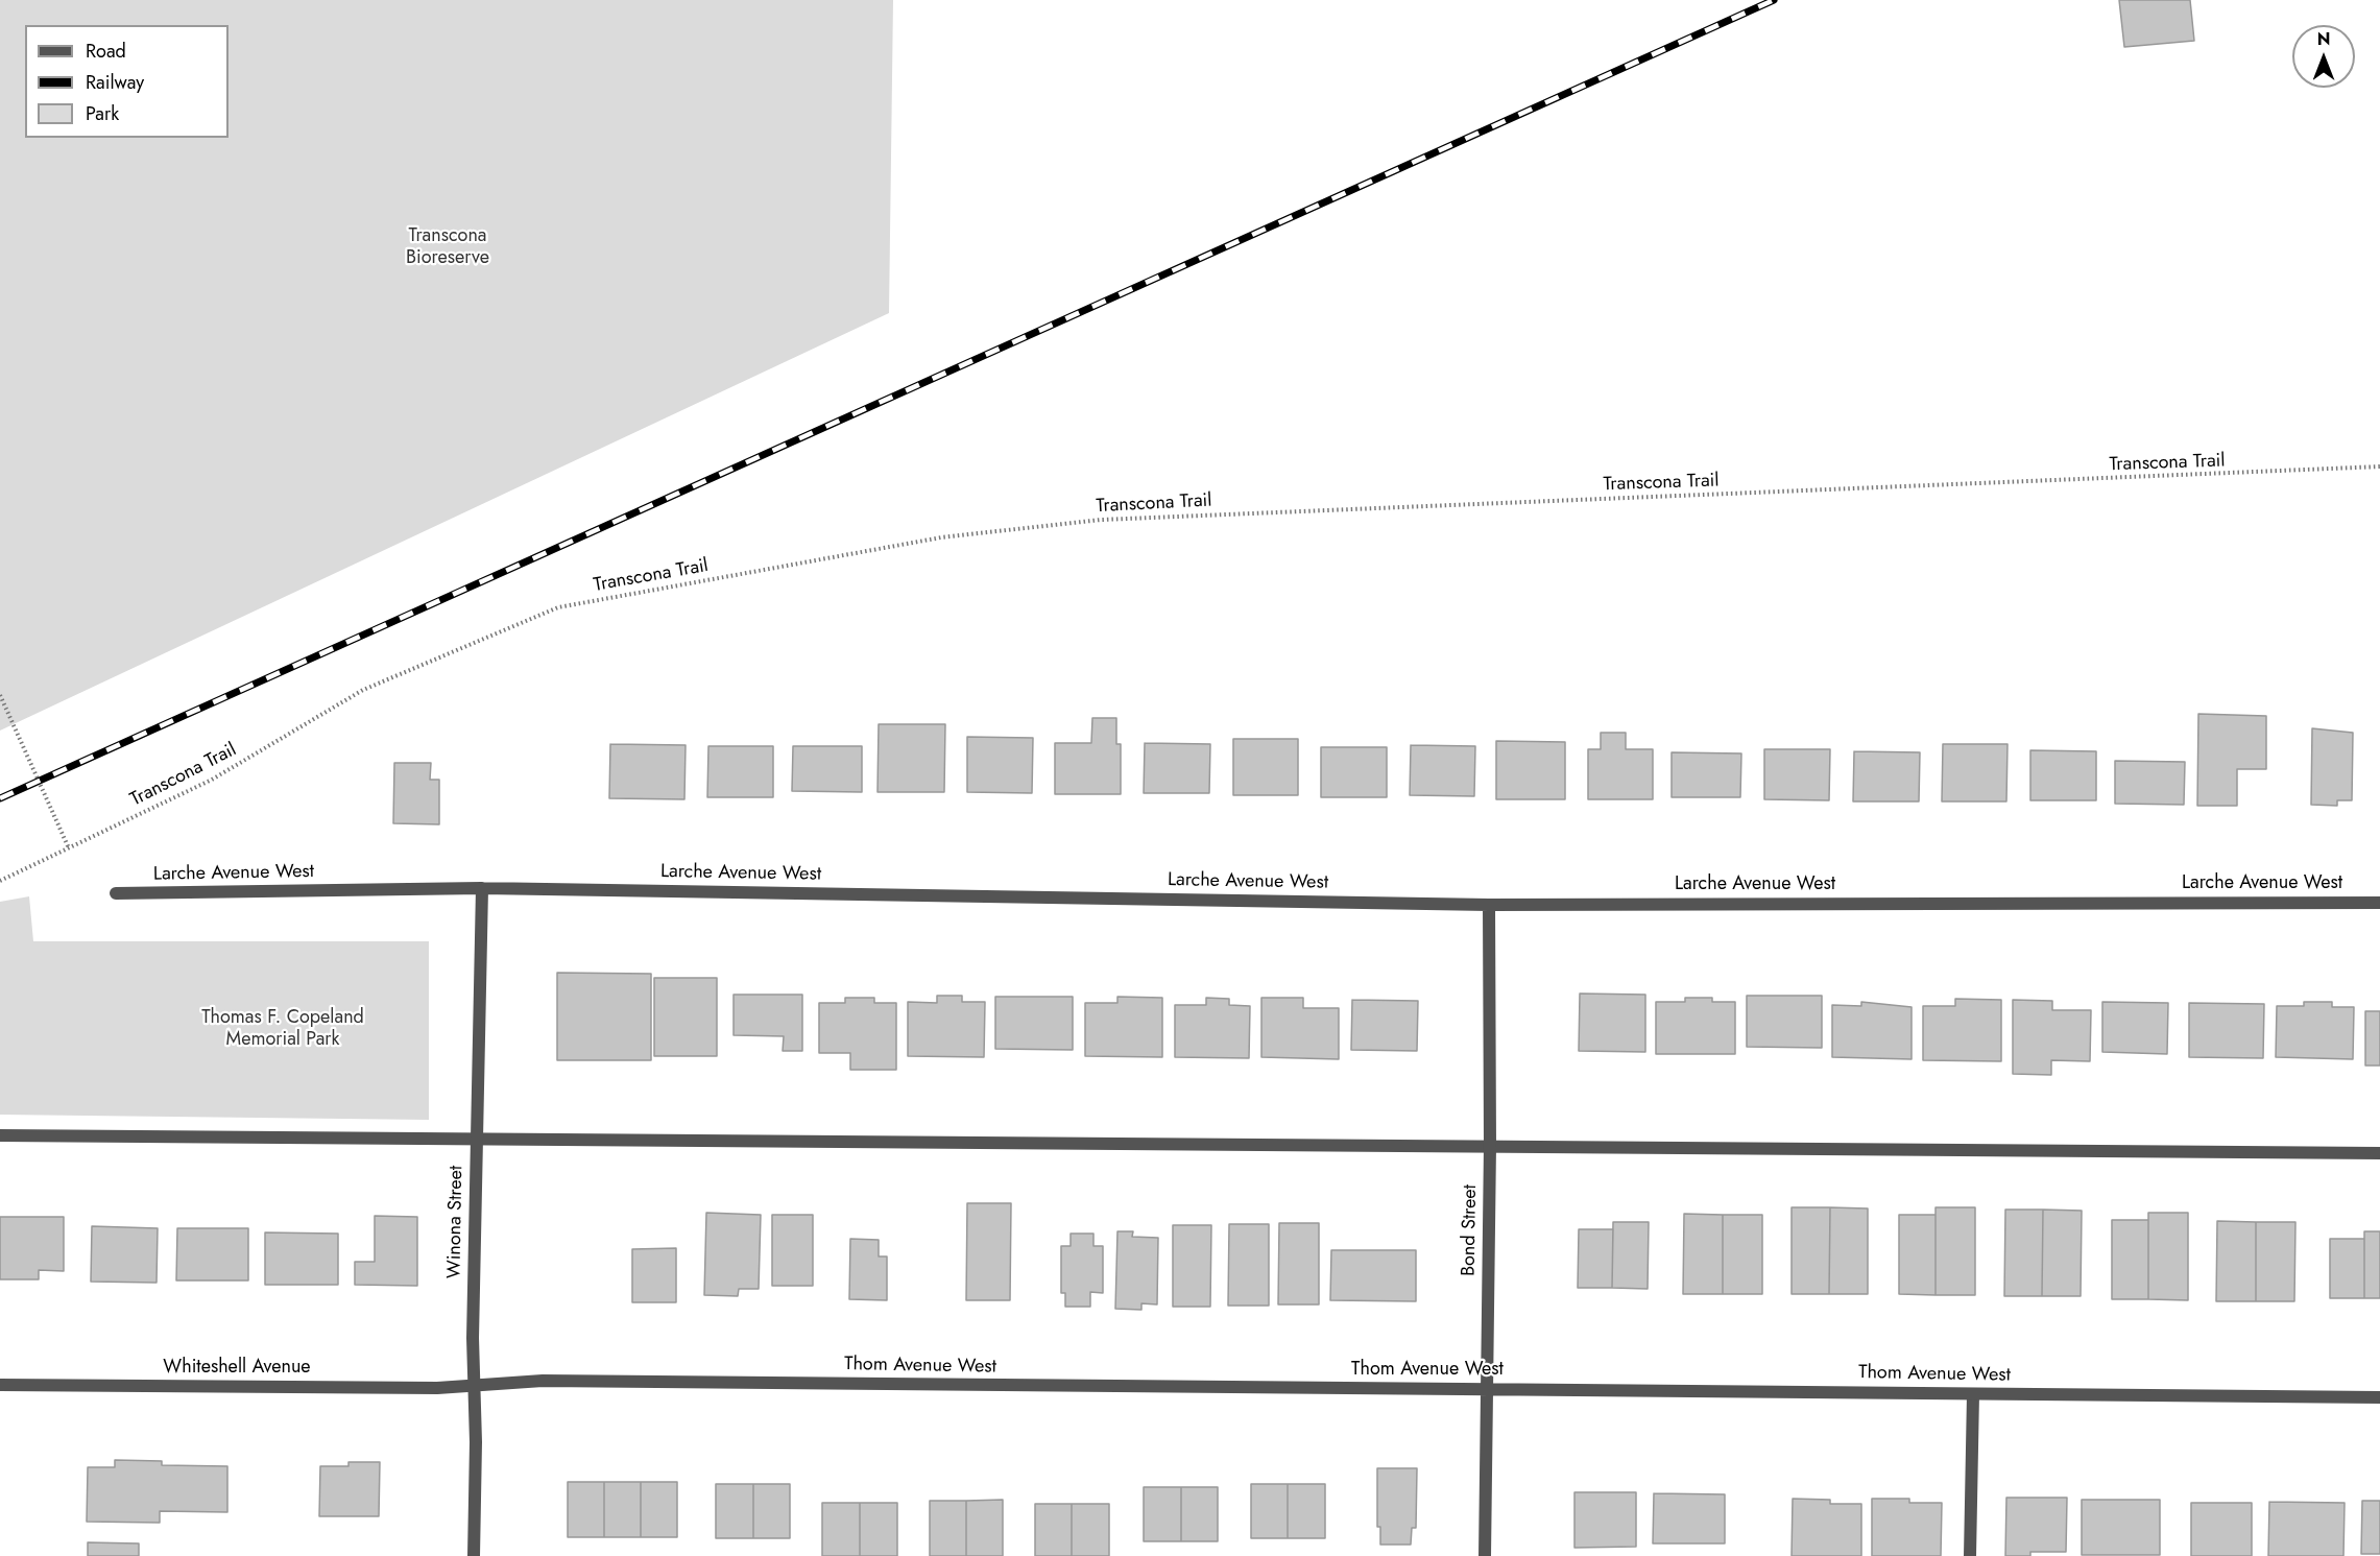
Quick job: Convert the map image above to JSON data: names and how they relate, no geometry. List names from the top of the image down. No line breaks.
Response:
{"streets":{"street":["Larche Avenue West","Winona Street","Bond Street","Thom Avenue West","Whiteshell Avenue"],"path":["Transcona Trail"]},"crossings":[["Larche Avenue West","Winona Street"],["Larche Avenue West","Bond Street"],["Winona Street","Thom Avenue West"],["Winona Street","Whiteshell Avenue"],["Bond Street","Thom Avenue West"],["Thom Avenue West","Whiteshell Avenue"]],"parks":["Transcona Bioreserve","Thomas F. Copeland Memorial Park"],"legend":["Road","Railway","Park"],"north":"top"}
